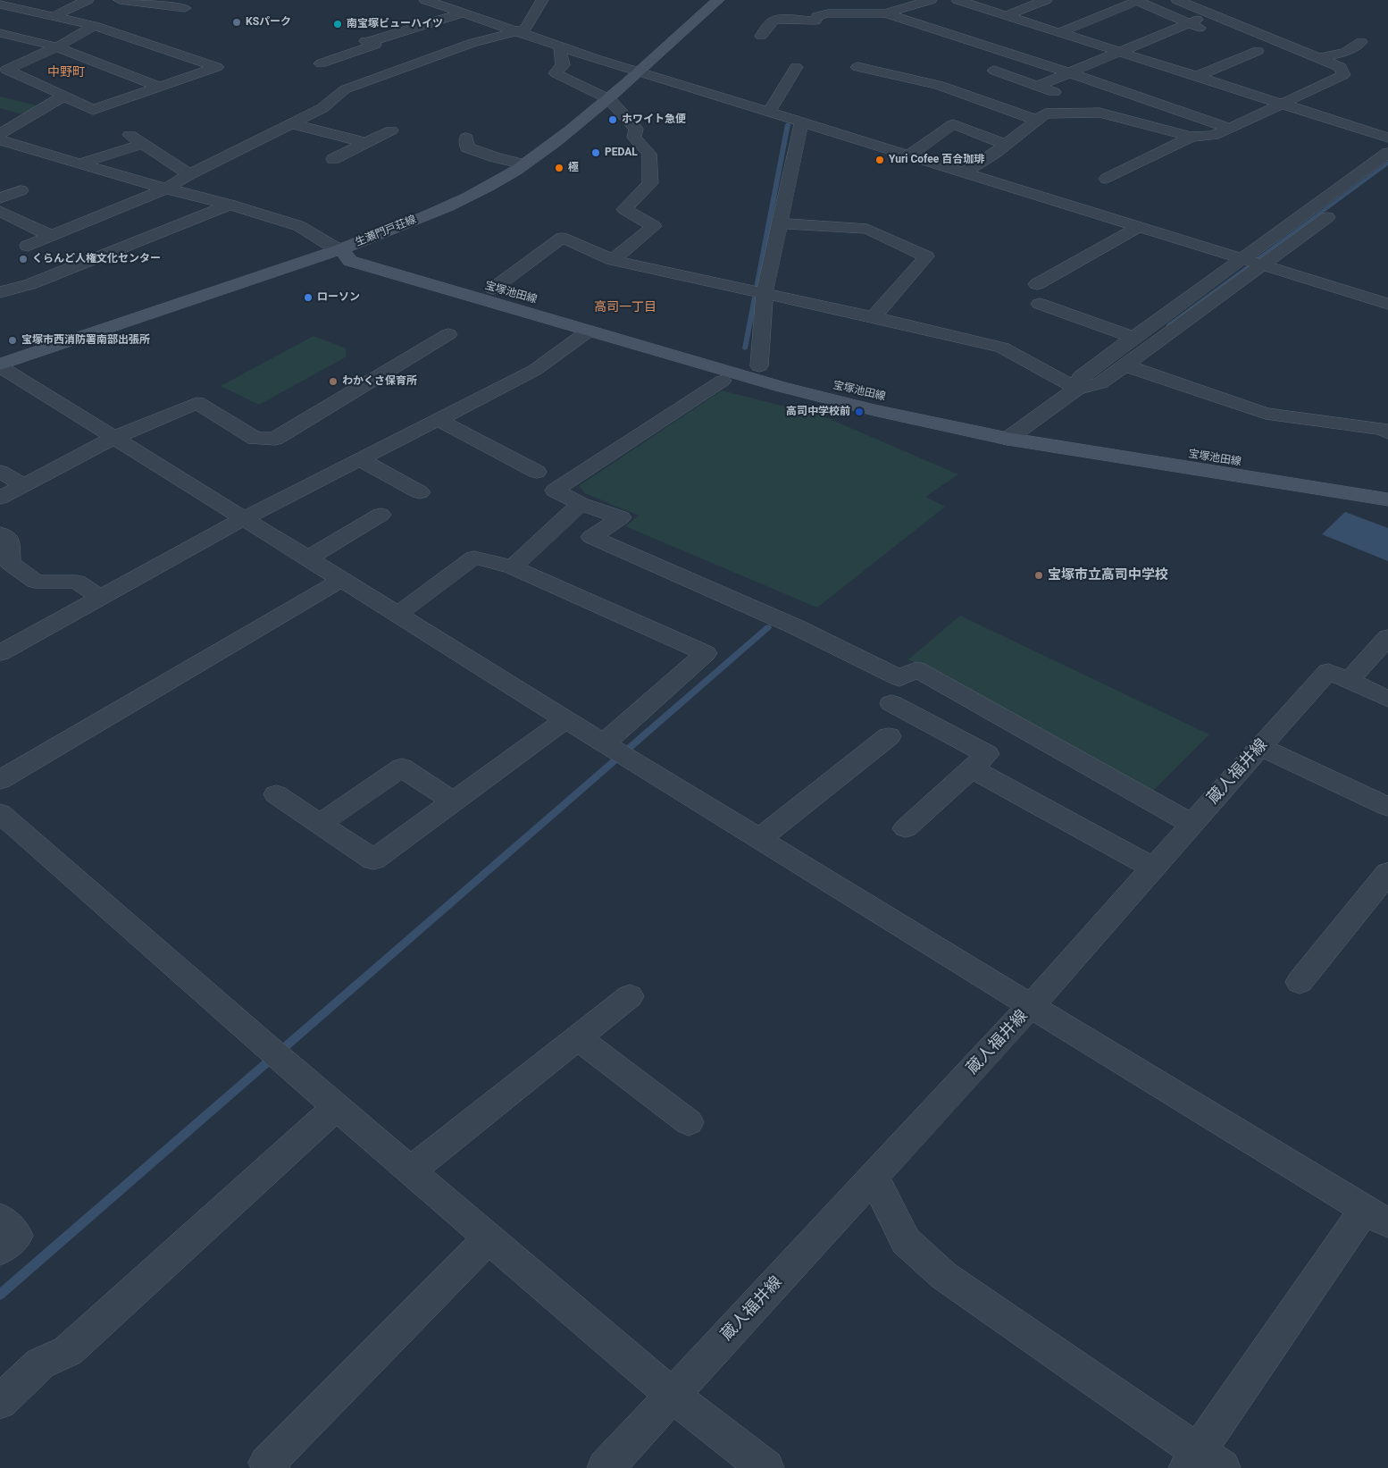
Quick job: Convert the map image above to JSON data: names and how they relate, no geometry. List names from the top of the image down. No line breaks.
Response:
{"streets":{"street":["生瀬門戸荘線","宝塚池田線","蔵人福井線"]},"crossings":[["生瀬門戸荘線","宝塚池田線"]],"districts":["中野町","高司一丁目"],"places":["KSパーク","南宝塚ビューハイツ","ホワイト急便","PEDAL","Yuri Cofee 百合珈琲","極","くらんど人権文化センター","ローソン","宝塚市西消防署南部出張所","わかくさ保育所","高司中学校前","宝塚市立高司中学校"]}
